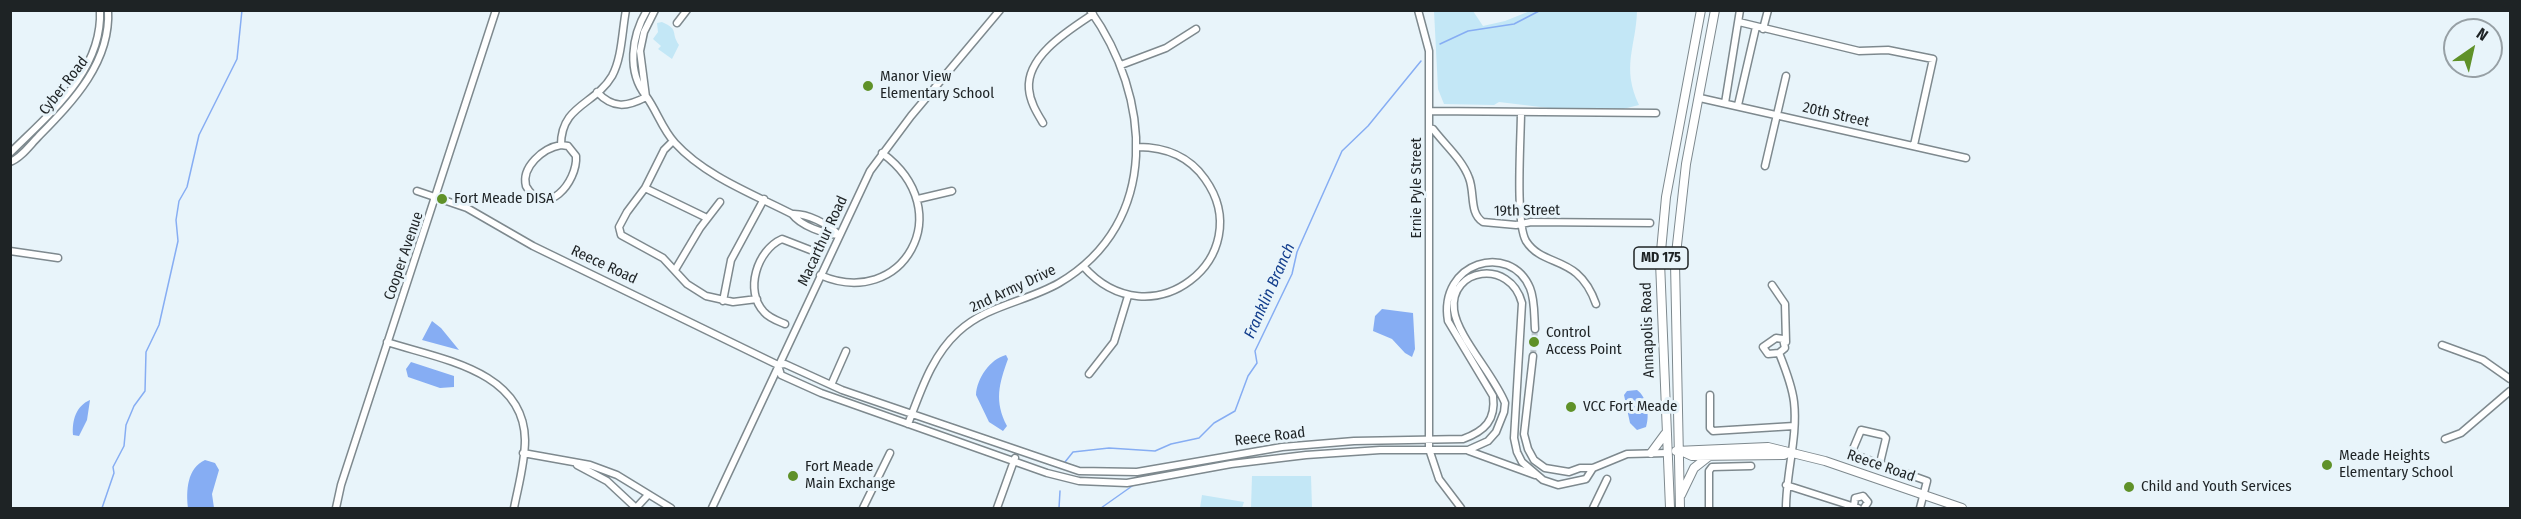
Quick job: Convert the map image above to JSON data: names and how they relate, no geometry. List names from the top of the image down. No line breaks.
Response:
{"streets":{"main road":["MD 175","Reece Road","Annapolis Road"],"street":["Cyber Road","20th Street","Ernie Pyle Street","19th Street","Macarthur Road","Cooper Avenue","2nd Army Drive"]},"crossings":[["20th Street","Annapolis Road"],["Ernie Pyle Street","19th Street"],["Ernie Pyle Street","Reece Road"],["Macarthur Road","Reece Road"],["Cooper Avenue","Reece Road"],["Reece Road","2nd Army Drive"],["Reece Road","Annapolis Road"]],"water":["Franklin Branch"],"places":["Manor View Elementary School","Fort Meade DISA","Control Access Point","VCC Fort Meade","Meade Heights Elementary School","Fort Meade Main Exchange","Child and Youth Services"],"north":"top right"}
